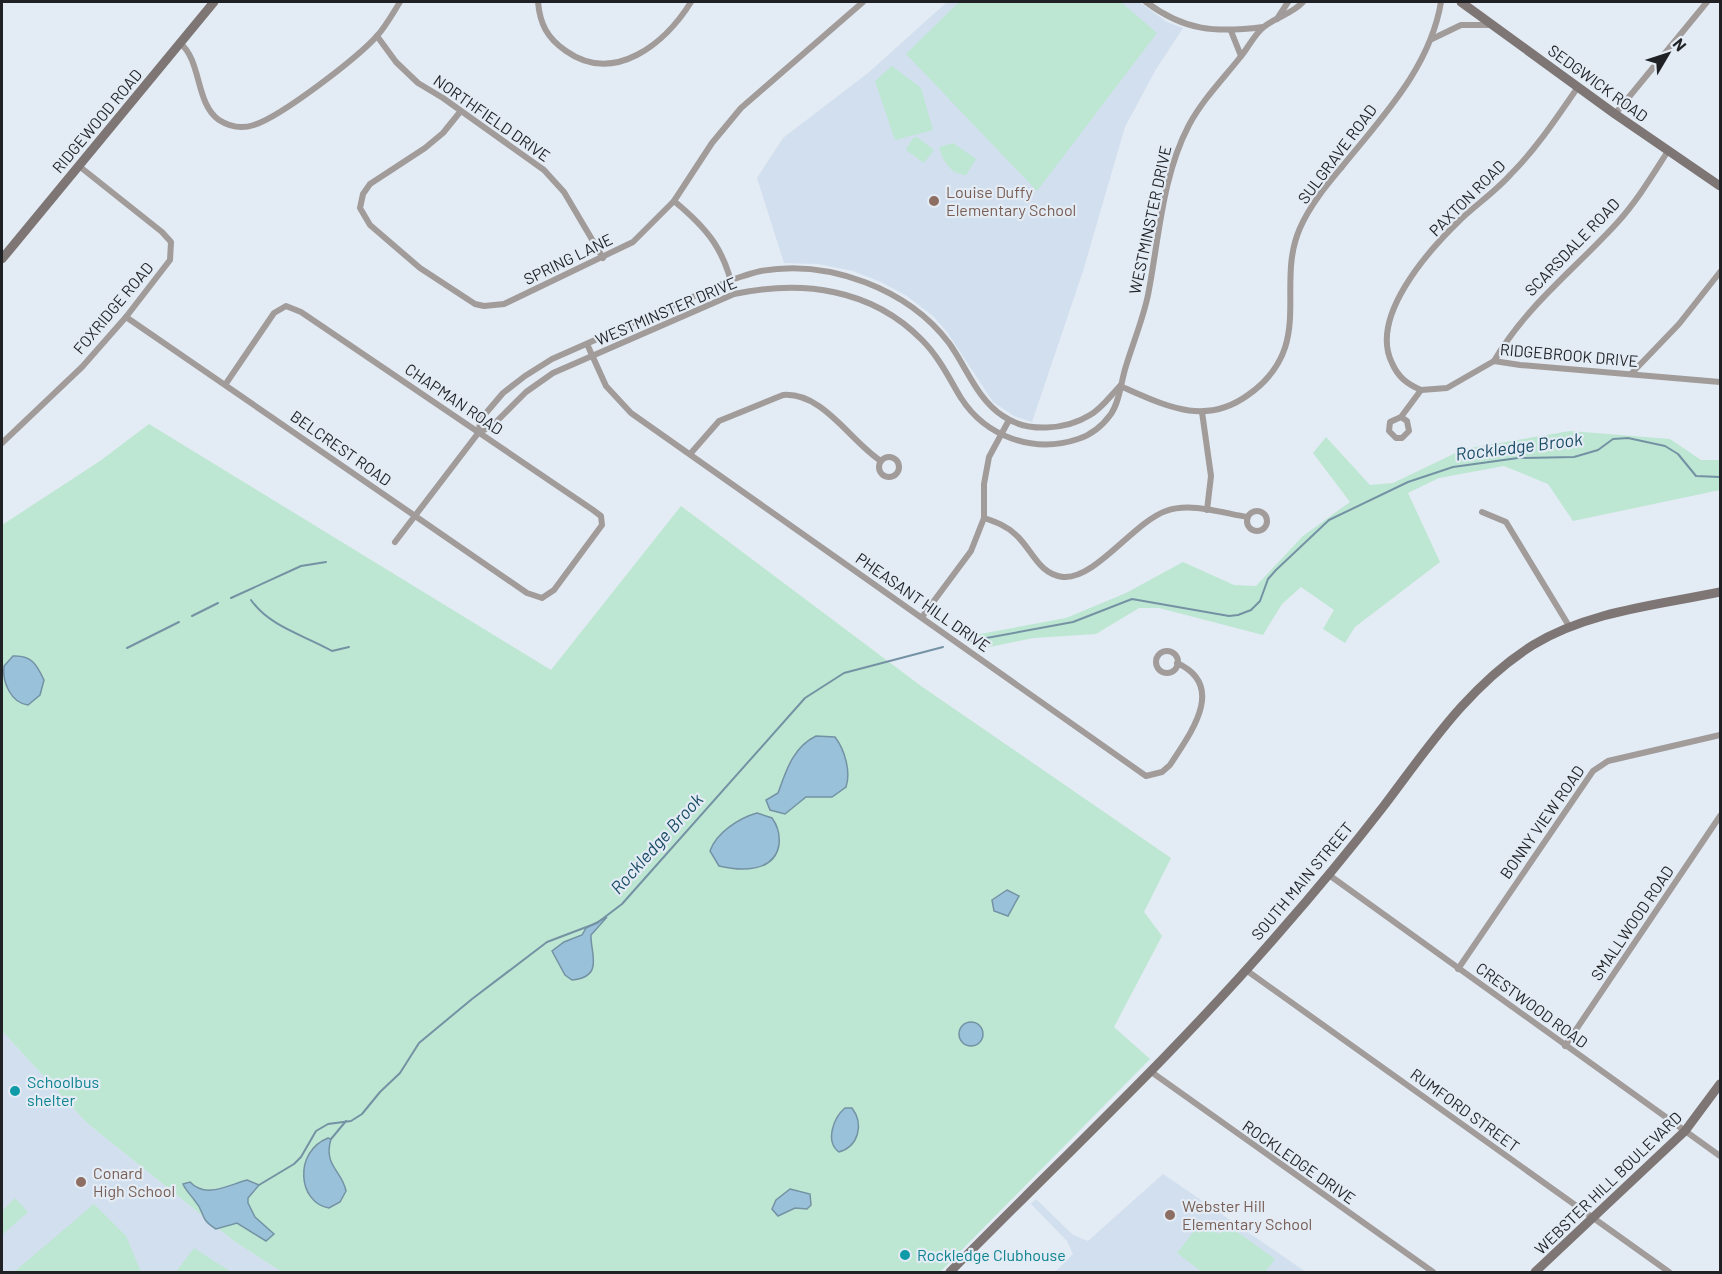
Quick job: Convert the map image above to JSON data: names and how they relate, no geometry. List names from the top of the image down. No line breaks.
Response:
{"streets":{"main road":["SEDGWICK ROAD","RIDGEWOOD ROAD","SOUTH MAIN STREET","WEBSTER HILL BOULEVARD"],"street":["NORTHFIELD DRIVE","SULGRAVE ROAD","PAXTON ROAD","WESTMINSTER DRIVE","SCARSDALE ROAD","SPRING LANE","FOXRIDGE ROAD","RIDGEBROOK DRIVE","CHAPMAN ROAD","BELCREST ROAD","PHEASANT HILL DRIVE","BONNY VIEW ROAD","SMALLWOOD ROAD","CRESTWOOD ROAD","RUMFORD STREET","ROCKLEDGE DRIVE"]},"crossings":[["SEDGWICK ROAD","PAXTON ROAD"],["SEDGWICK ROAD","SCARSDALE ROAD"],["NORTHFIELD DRIVE","SPRING LANE"],["RIDGEWOOD ROAD","FOXRIDGE ROAD"],["SULGRAVE ROAD","WESTMINSTER DRIVE"],["PAXTON ROAD","RIDGEBROOK DRIVE"],["WESTMINSTER DRIVE","CHAPMAN ROAD"],["WESTMINSTER DRIVE","BELCREST ROAD"],["WESTMINSTER DRIVE","PHEASANT HILL DRIVE"],["SCARSDALE ROAD","RIDGEBROOK DRIVE"],["FOXRIDGE ROAD","BELCREST ROAD"],["CHAPMAN ROAD","BELCREST ROAD"],["BONNY VIEW ROAD","CRESTWOOD ROAD"],["SOUTH MAIN STREET","CRESTWOOD ROAD"],["SOUTH MAIN STREET","RUMFORD STREET"],["SOUTH MAIN STREET","ROCKLEDGE DRIVE"],["SMALLWOOD ROAD","CRESTWOOD ROAD"],["CRESTWOOD ROAD","WEBSTER HILL BOULEVARD"],["RUMFORD STREET","WEBSTER HILL BOULEVARD"]],"water":["Rockledge Brook"],"places":["Louise Duffy Elementary School","Schoolbus shelter","Conard High School","Webster Hill Elementary School","Rockledge Clubhouse"],"north":"top right"}
